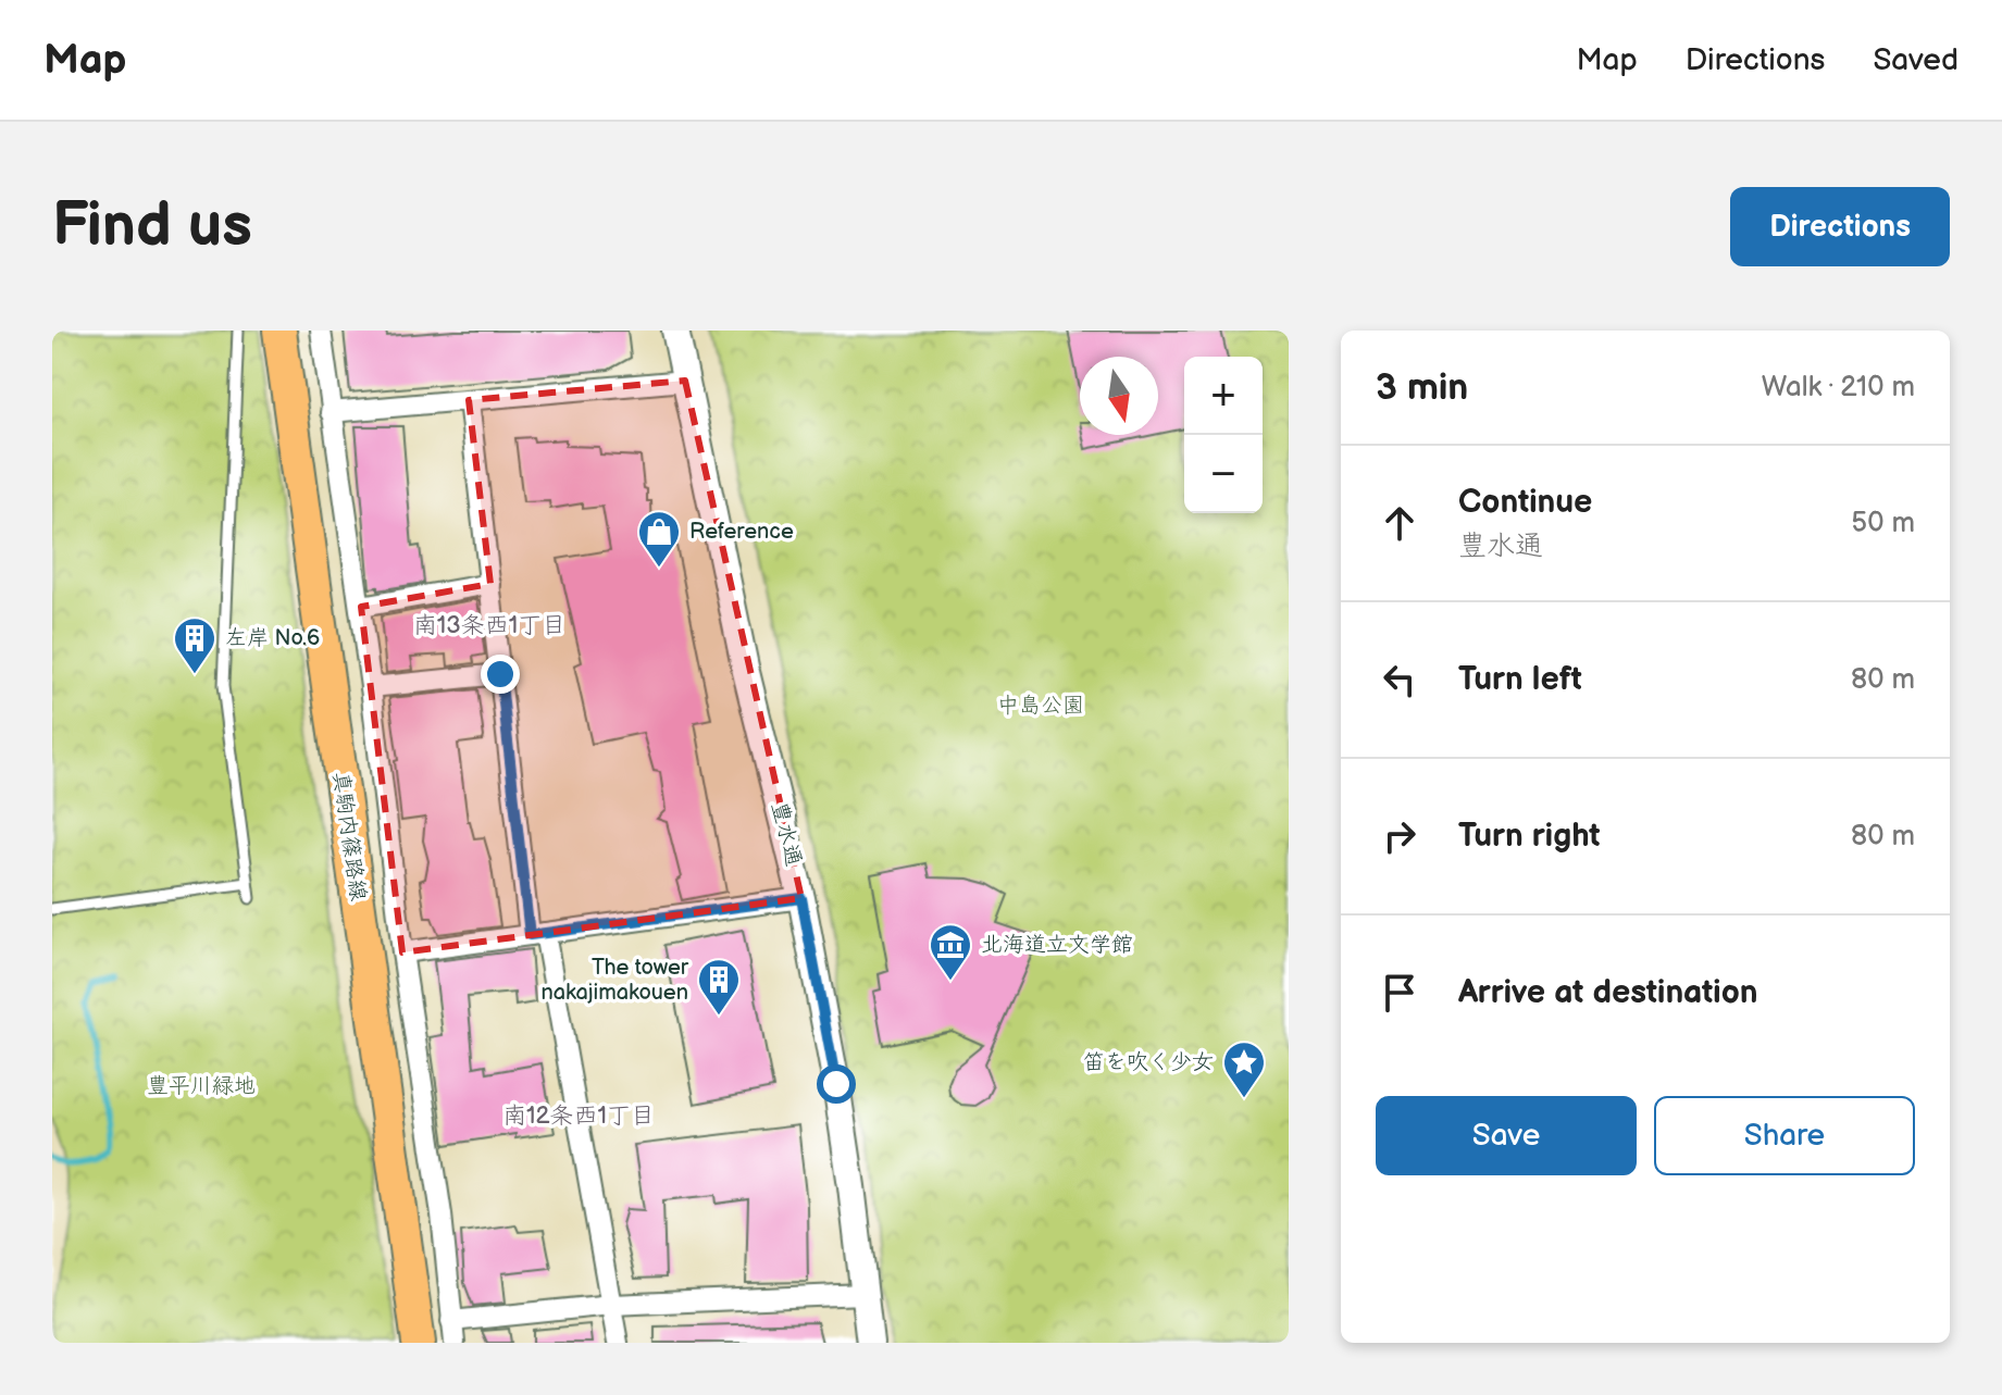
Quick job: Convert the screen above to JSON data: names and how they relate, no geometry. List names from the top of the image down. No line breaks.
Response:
{"streets":{"main road":["真駒内篠路線"],"street":["豊水通"]},"districts":["南13条西1丁目","南12条西1丁目"],"parks":["中島公園","豊平川緑地"],"places":{"shop":["Reference"],"building":["左岸 No.6","The tower nakajimakouen"],"museum":["北海道立文学館"],"place":["笛を吹く少女"]},"north":"bottom","page":{"header":"Map","nav":["Map","Directions","Saved"],"buttons":["Directions",["Save","Share"]],"title":"Find us","heading":["3 min","Walk · 210 m"],"map_buttons":["+","−"],"list":[["Continue","豊水通","50 m"],["Turn left","80 m"],["Turn right","80 m"],"Arrive at destination"]}}
